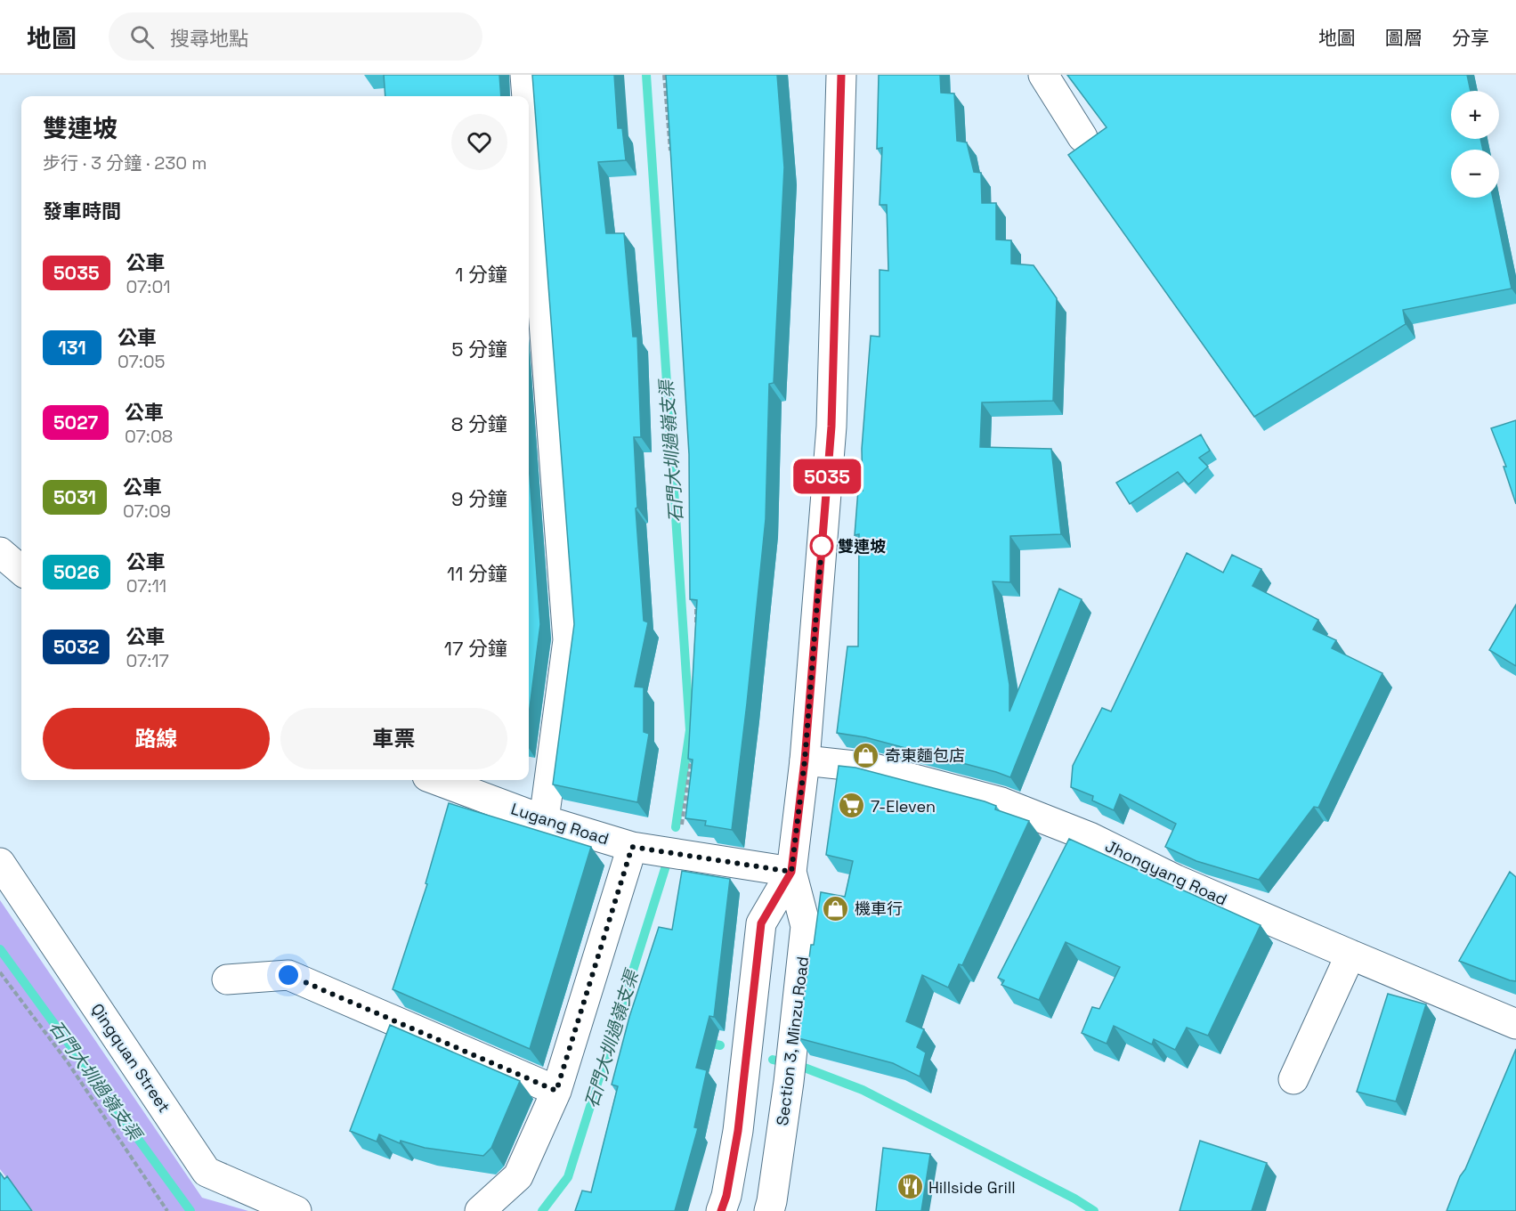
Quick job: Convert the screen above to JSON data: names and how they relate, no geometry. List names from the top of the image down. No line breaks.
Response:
{"streets":{"street":["Lugang Road","Jhongyang Road","Section 3, Minzu Road","Qingquan Street"]},"crossings":[["Lugang Road","Section 3, Minzu Road"],["Jhongyang Road","Section 3, Minzu Road"]],"water":["石門大圳過嶺支渠"],"places":{"other":["雙連坡"],"shop":["奇東麵包店","機車行"],"supermarket":["7-Eleven"],"restaurant":["Hillside Grill"]},"lines":["bus line 5035"],"page":{"header":"地圖","search":"搜尋地點","nav":["地圖","圖層","分享"],"on_map":"5035","map_buttons":["+","−"],"heading":[["雙連坡","步行 · 3 分鐘 · 230 m"],"發車時間"],"list":[{"mark":"5035","name":"公車","note":"07:01","value":"1 分鐘"},{"mark":"131","name":"公車","note":"07:05","value":"5 分鐘"},{"mark":"5027","name":"公車","note":"07:08","value":"8 分鐘"},{"mark":"5031","name":"公車","note":"07:09","value":"9 分鐘"},{"mark":"5026","name":"公車","note":"07:11","value":"11 分鐘"},{"mark":"5032","name":"公車","note":"07:17","value":"17 分鐘"}],"buttons":["路線","車票"]}}
